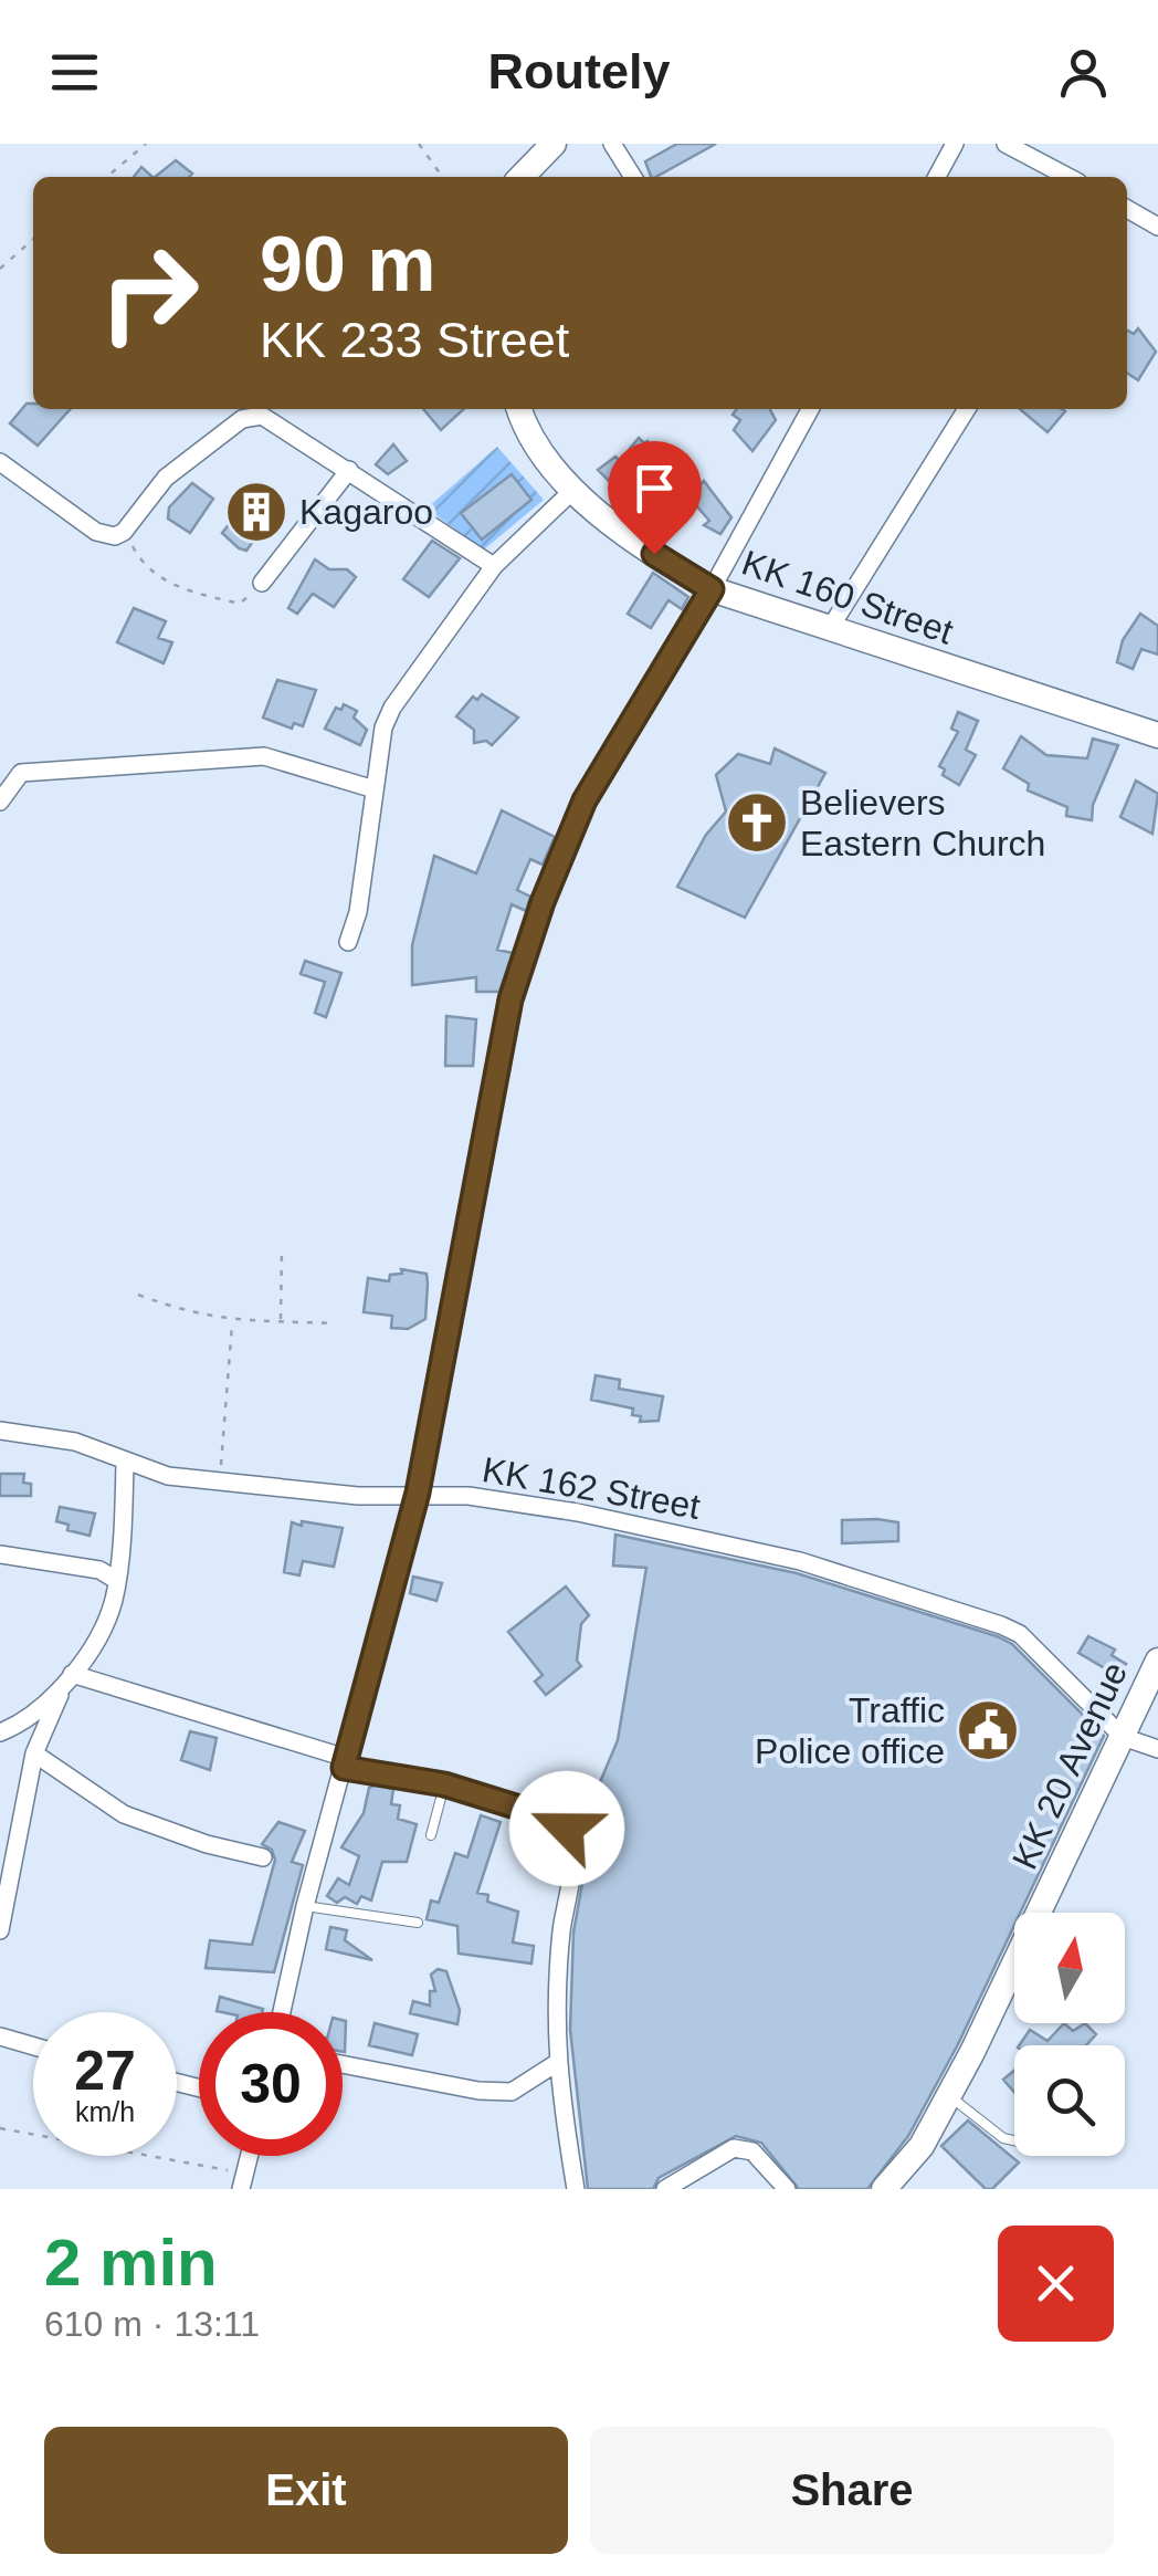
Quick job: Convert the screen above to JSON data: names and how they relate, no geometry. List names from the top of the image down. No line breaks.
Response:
{"streets":{"main road":["KK 160 Street","KK 20 Avenue"],"street":["KK 162 Street"]},"crossings":[["KK 162 Street","KK 20 Avenue"]],"places":{"building":["Kagaroo"],"church":["Believers Eastern Church"],"public building":["Traffic Police office"]},"north":"top","page":{"header":"Routely","turn":["90 m","KK 233 Street"],"speed":"27 km/h","limit":"30","heading":["2 min","610 m · 13:11"],"buttons":["Exit","Share"]}}
